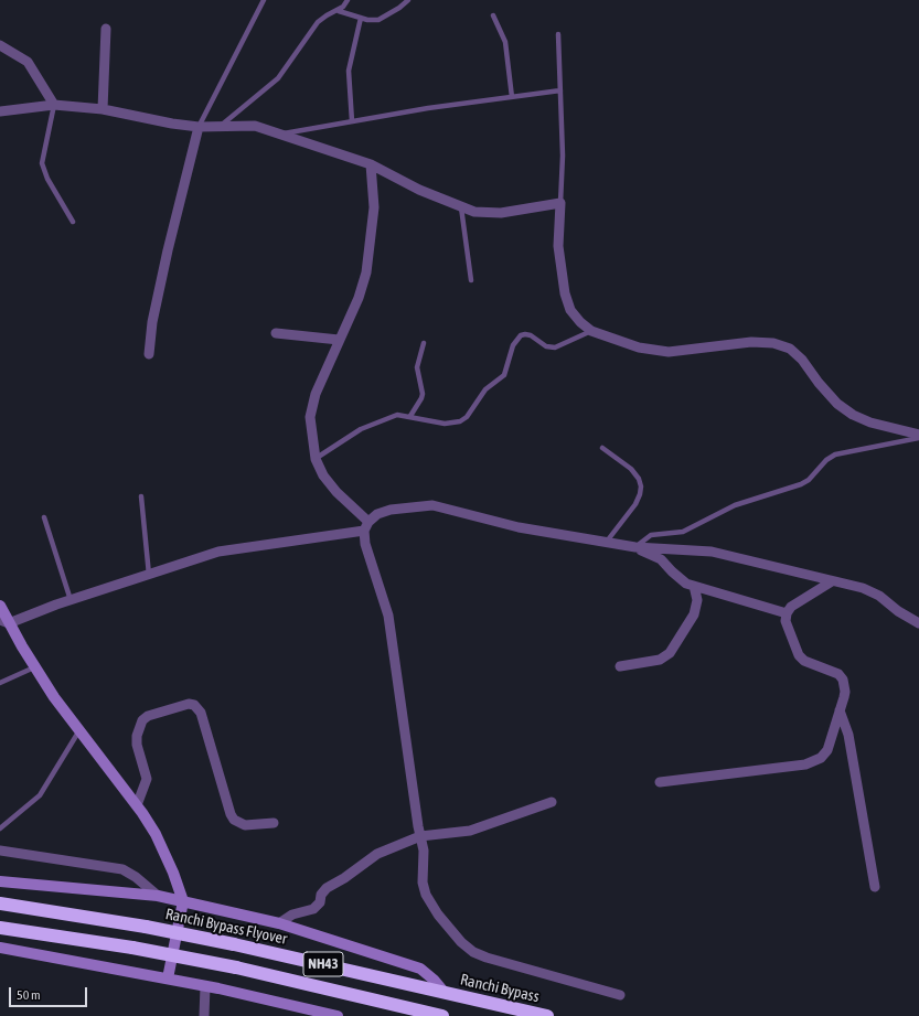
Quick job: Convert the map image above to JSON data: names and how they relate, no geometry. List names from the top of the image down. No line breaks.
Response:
{"streets":{"highway":["Ranchi Bypass Flyover","NH43","Ranchi Bypass"]},"crossings":[["Ranchi Bypass Flyover","Ranchi Bypass"]],"scale_bar":"50 m"}
